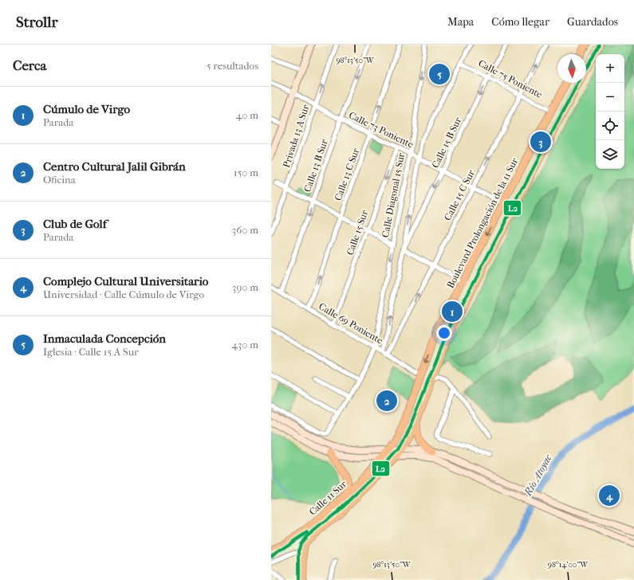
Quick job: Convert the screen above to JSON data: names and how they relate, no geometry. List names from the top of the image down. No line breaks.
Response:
{"streets":{"main road":["Boulevard Prolongación de la 11 Sur","Calle 11 Sur"],"street":["Calle 75 Poniente","Calle 73 Poniente","Privada 13 A Sur","Calle 15 B Sur","Calle 13 B Sur","Calle 13 C Sur","Calle Diagonal 15 Sur","Calle 15 C Sur","Calle 15 Sur","Calle 69 Poniente"]},"crossings":[["Calle 75 Poniente","Calle 15 B Sur"],["Calle 75 Poniente","Calle Diagonal 15 Sur"],["Calle 75 Poniente","Calle 15 C Sur"],["Calle 75 Poniente","Boulevard Prolongación de la 11 Sur"],["Calle 73 Poniente","Privada 13 A Sur"],["Calle 73 Poniente","Calle 15 B Sur"],["Calle 73 Poniente","Calle 13 B Sur"],["Calle 73 Poniente","Calle 13 C Sur"],["Calle 73 Poniente","Calle Diagonal 15 Sur"],["Calle 73 Poniente","Calle 15 C Sur"],["Calle 73 Poniente","Boulevard Prolongación de la 11 Sur"],["Calle 73 Poniente","Calle 15 Sur"],["Calle 15 B Sur","Calle Diagonal 15 Sur"],["Calle 13 B Sur","Calle 69 Poniente"],["Calle 13 C Sur","Calle 69 Poniente"],["Calle Diagonal 15 Sur","Calle 69 Poniente"],["Calle 15 C Sur","Calle 69 Poniente"],["Boulevard Prolongación de la 11 Sur","Calle 69 Poniente"],["Boulevard Prolongación de la 11 Sur","Calle 11 Sur"],["Calle 15 Sur","Calle 69 Poniente"]],"one_way":["Calle 15 B Sur","Calle 13 B Sur","Calle 13 C Sur","Calle 15 C Sur","Calle 15 Sur"],"water":["Río Atoyac"],"lines":["transit line L2"],"north":"bottom","page":{"header":"Strollr","nav":["Mapa","Cómo llegar","Guardados"],"heading":["Cerca","5 resultados"],"map_buttons":["+","−"],"pins":["5","3","1","2","4"],"list":[{"mark":"1","name":"Cúmulo de Virgo","note":"Parada","value":"40 m"},{"mark":"2","name":"Centro Cultural Jalil Gibrán","note":"Oficina","value":"150 m"},{"mark":"3","name":"Club de Golf","note":"Parada","value":"360 m"},{"mark":"4","name":"Complejo Cultural Universitario","note":"Universidad · Calle Cúmulo de Virgo","value":"390 m"},{"mark":"5","name":"Inmaculada Concepción","note":"Iglesia · Calle 15 A Sur","value":"430 m"}]},"coordinates":["98°13'50\"W","98°14'00\"W"]}
